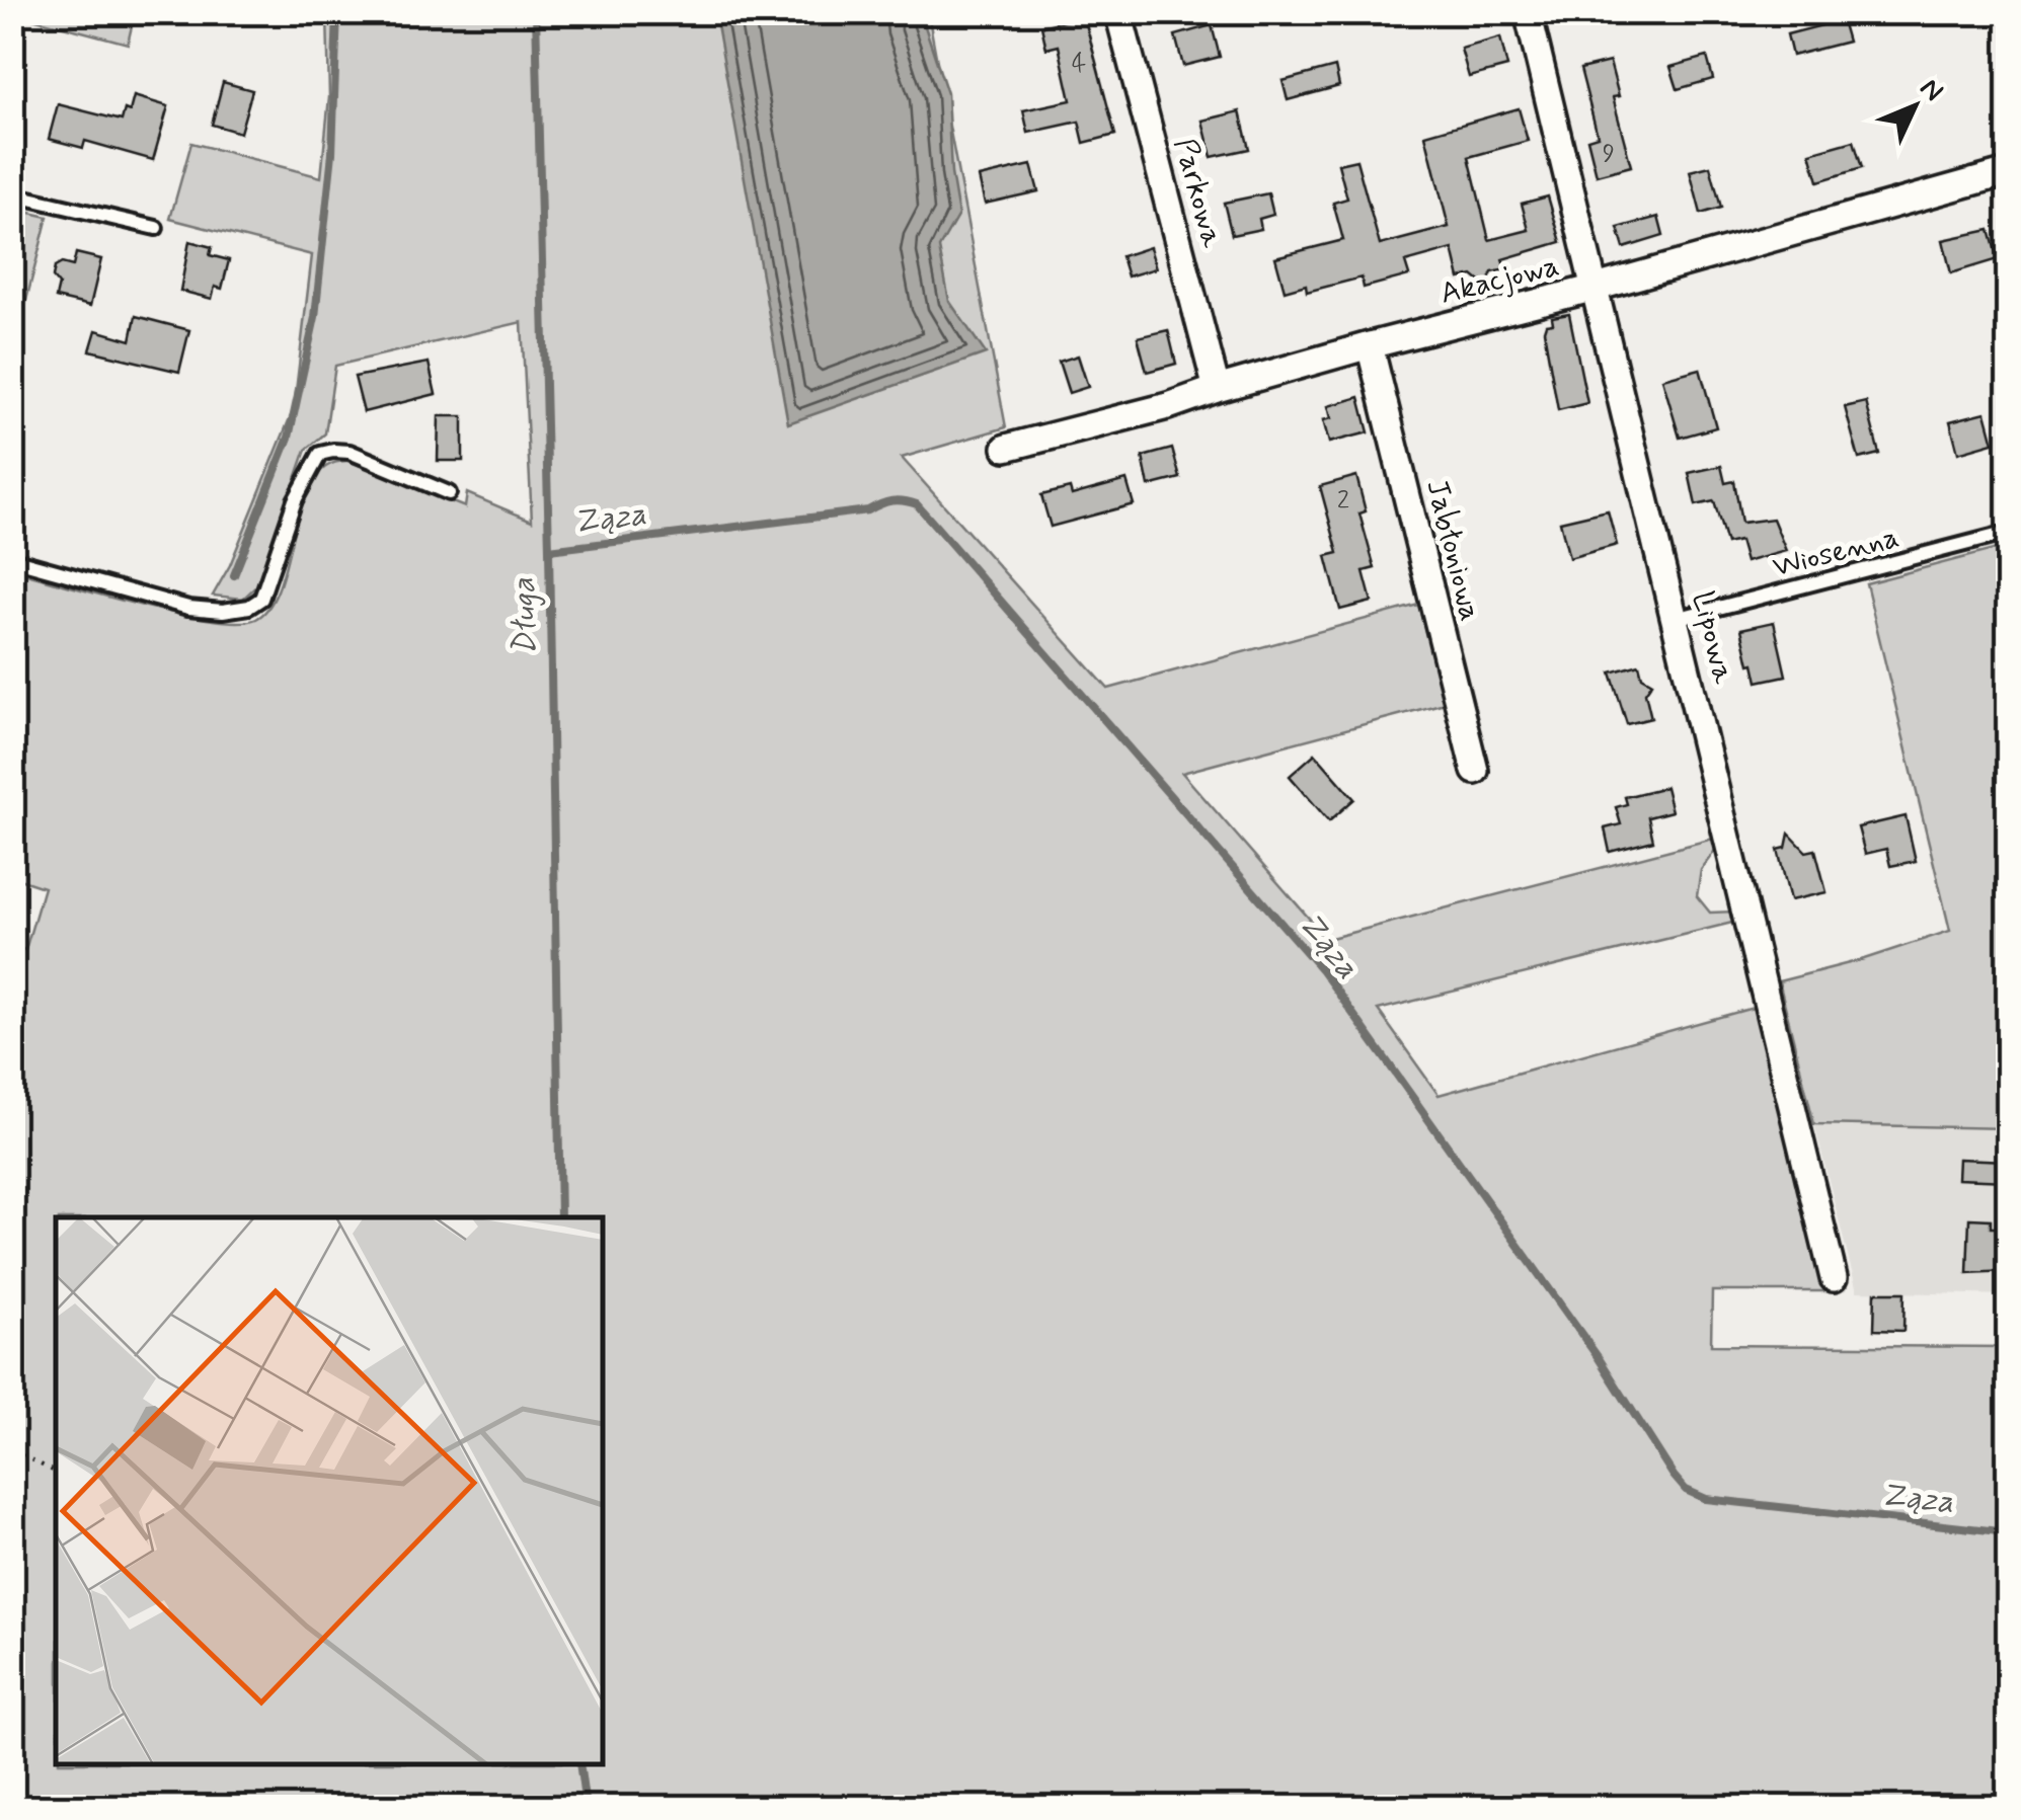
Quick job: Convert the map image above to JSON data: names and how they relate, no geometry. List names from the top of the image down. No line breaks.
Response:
{"streets":{"street":["Parkowa","Akacjowa","Jabłoniowa","Lipowa"],"lane":["Wiosenna"]},"crossings":[["Parkowa","Akacjowa"],["Akacjowa","Jabłoniowa"],["Akacjowa","Lipowa"],["Wiosenna","Lipowa"]],"water":["Ząza","Długa"],"house_numbers":["4","9","2"],"north":"top right"}
